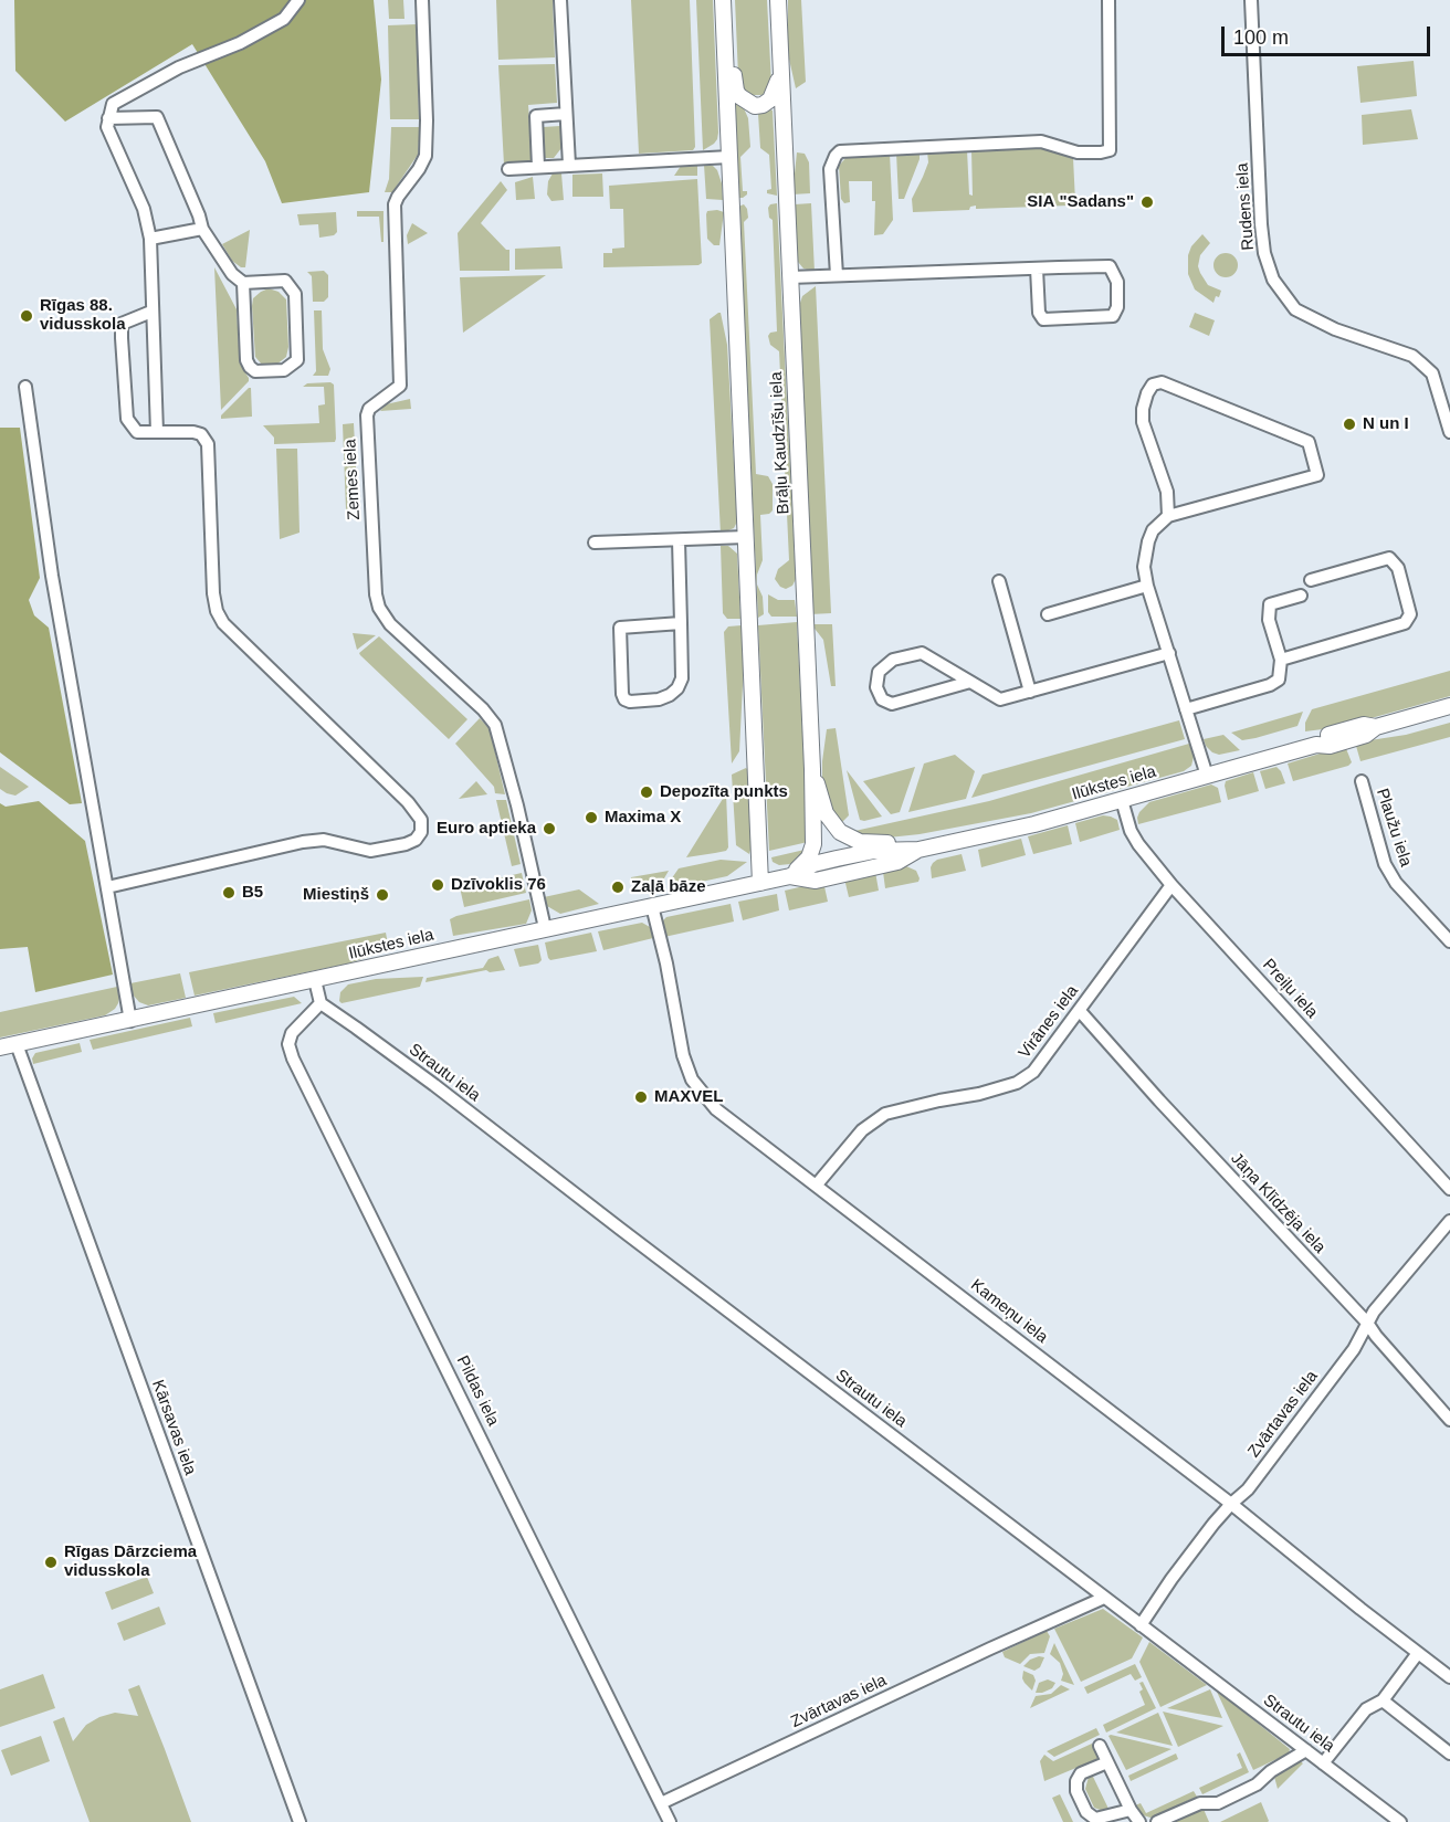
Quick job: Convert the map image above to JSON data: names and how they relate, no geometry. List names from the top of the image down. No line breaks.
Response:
{"streets":{"street":["Rudens iela","Brāļu Kaudzīšu iela","Zemes iela","Ilūkstes iela","Plaužu iela","Preiļu iela","Virānes iela","Strautu iela","Jāņa Klīdzēja iela","Kameņu iela","Pildas iela","Zvārtavas iela","Kārsavas iela"]},"crossings":[["Brāļu Kaudzīšu iela","Ilūkstes iela"],["Zemes iela","Ilūkstes iela"],["Ilūkstes iela","Preiļu iela"],["Ilūkstes iela","Kameņu iela"],["Ilūkstes iela","Kārsavas iela"],["Preiļu iela","Virānes iela"],["Virānes iela","Jāņa Klīdzēja iela"],["Virānes iela","Kameņu iela"],["Strautu iela","Pildas iela"],["Strautu iela","Zvārtavas iela"],["Jāņa Klīdzēja iela","Zvārtavas iela"],["Kameņu iela","Zvārtavas iela"],["Pildas iela","Zvārtavas iela"]],"places":["SIA \"Sadans\"","Rīgas 88. vidusskola","N un I","Depozīta punkts","Maxima X","Euro aptieka","Dzīvoklis 76","Zaļā bāze","B5","Miestiņš","MAXVEL","Rīgas Dārzciema vidusskola"],"scale_bar":"100 m"}
